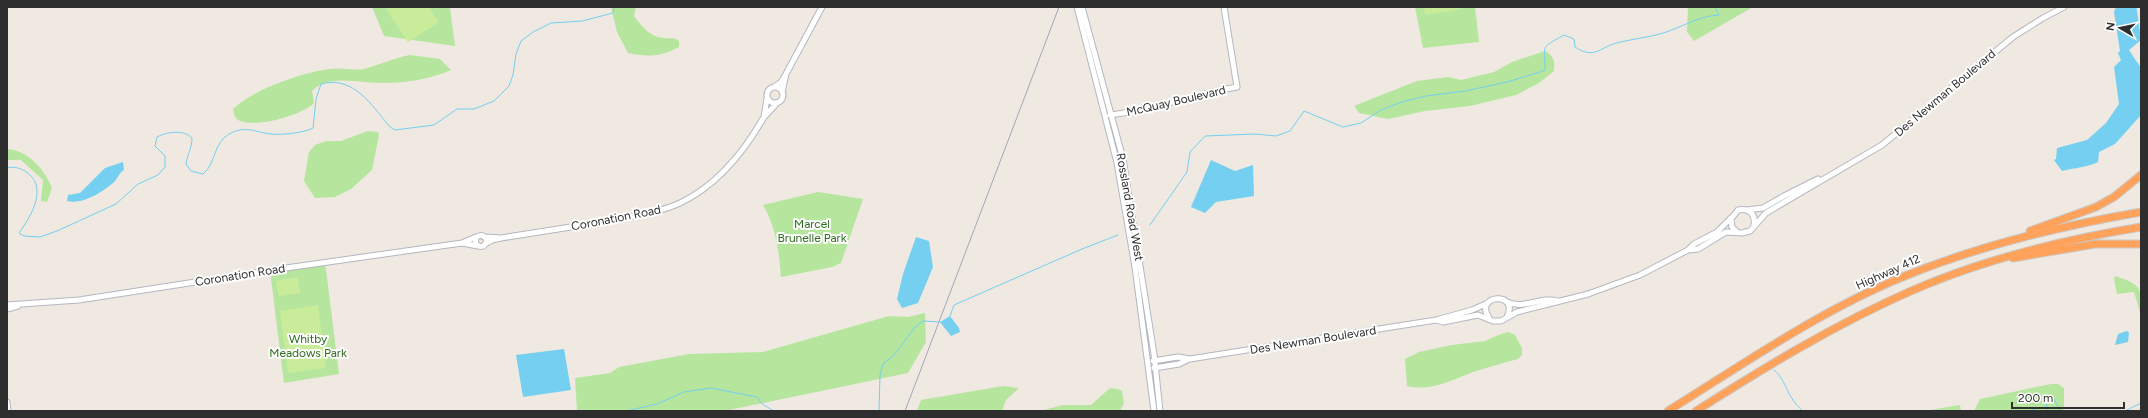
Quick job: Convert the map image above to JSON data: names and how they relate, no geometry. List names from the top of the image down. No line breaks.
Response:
{"streets":{"highway":["Highway 412"],"street":["Des Newman Boulevard","McQuay Boulevard","Rossland Road West","Coronation Road"]},"crossings":[["Des Newman Boulevard","Rossland Road West"],["McQuay Boulevard","Rossland Road West"]],"parks":["Marcel Brunelle Park","Whitby Meadows Park"],"scale_bar":"200 m","north":"left"}
